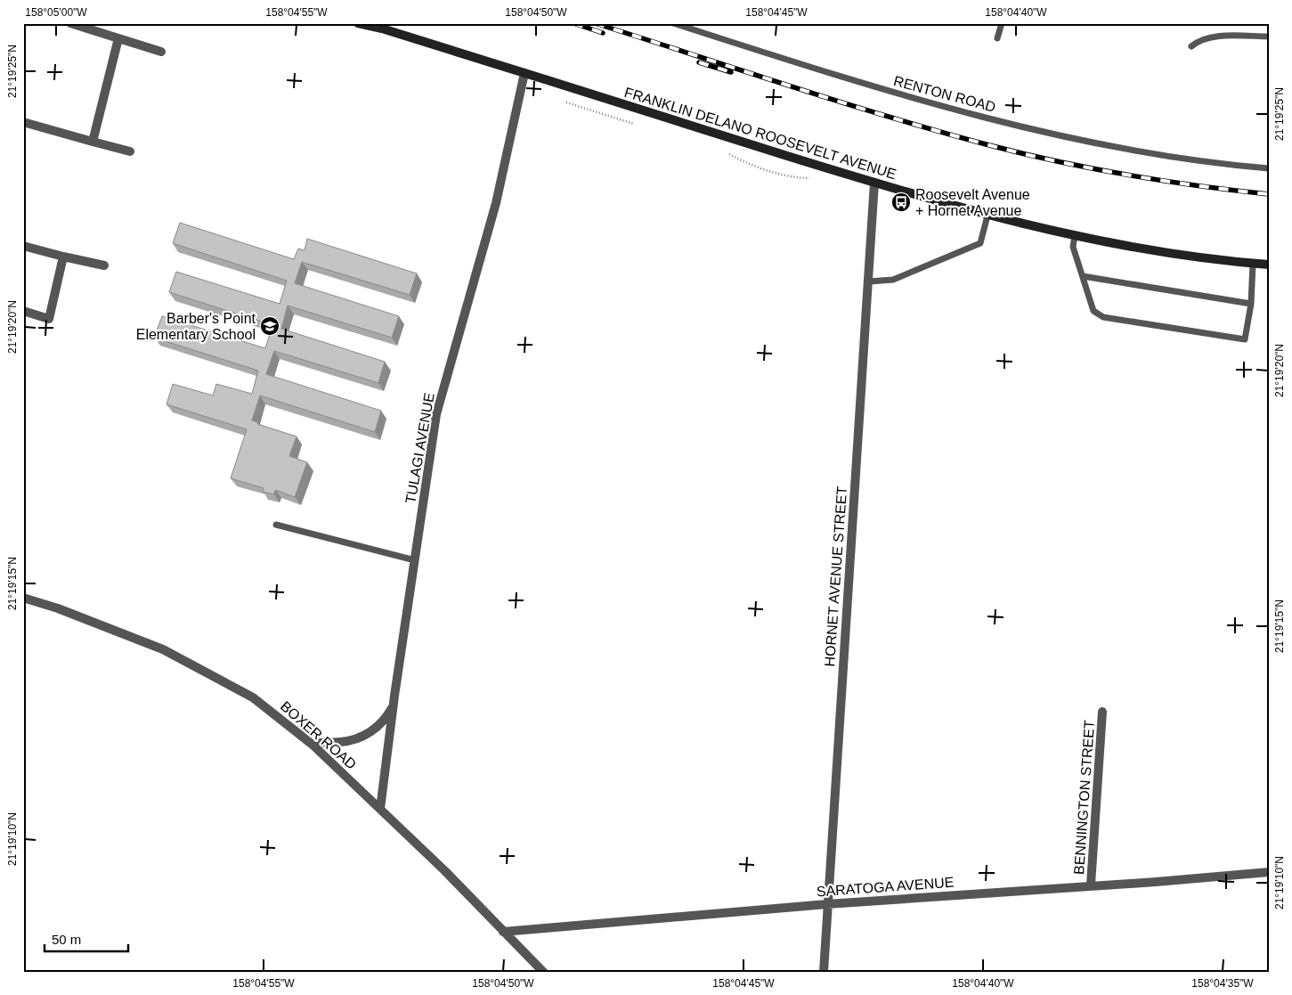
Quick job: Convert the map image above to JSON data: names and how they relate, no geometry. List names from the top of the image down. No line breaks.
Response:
{"streets":{"main road":["FRANKLIN DELANO ROOSEVELT AVENUE"],"street":["TULAGI AVENUE","HORNET AVENUE STREET","BOXER ROAD","BENNINGTON STREET","SARATOGA AVENUE"],"lane":["RENTON ROAD"]},"crossings":[["FRANKLIN DELANO ROOSEVELT AVENUE","TULAGI AVENUE"],["FRANKLIN DELANO ROOSEVELT AVENUE","HORNET AVENUE STREET"],["TULAGI AVENUE","BOXER ROAD"],["HORNET AVENUE STREET","SARATOGA AVENUE"],["BOXER ROAD","SARATOGA AVENUE"],["BENNINGTON STREET","SARATOGA AVENUE"]],"places":{"bus stop":["Roosevelt Avenue + Hornet Avenue"],"school or university":["Barber's Point Elementary School"]},"scale_bar":"50 m","coordinates":["158°05'00\"W","158°04'55\"W","158°04'50\"W","158°04'45\"W","158°04'40\"W","21°19'25\"N","21°19'20\"N","21°19'15\"N","21°19'10\"N","158°04'35\"W"]}
